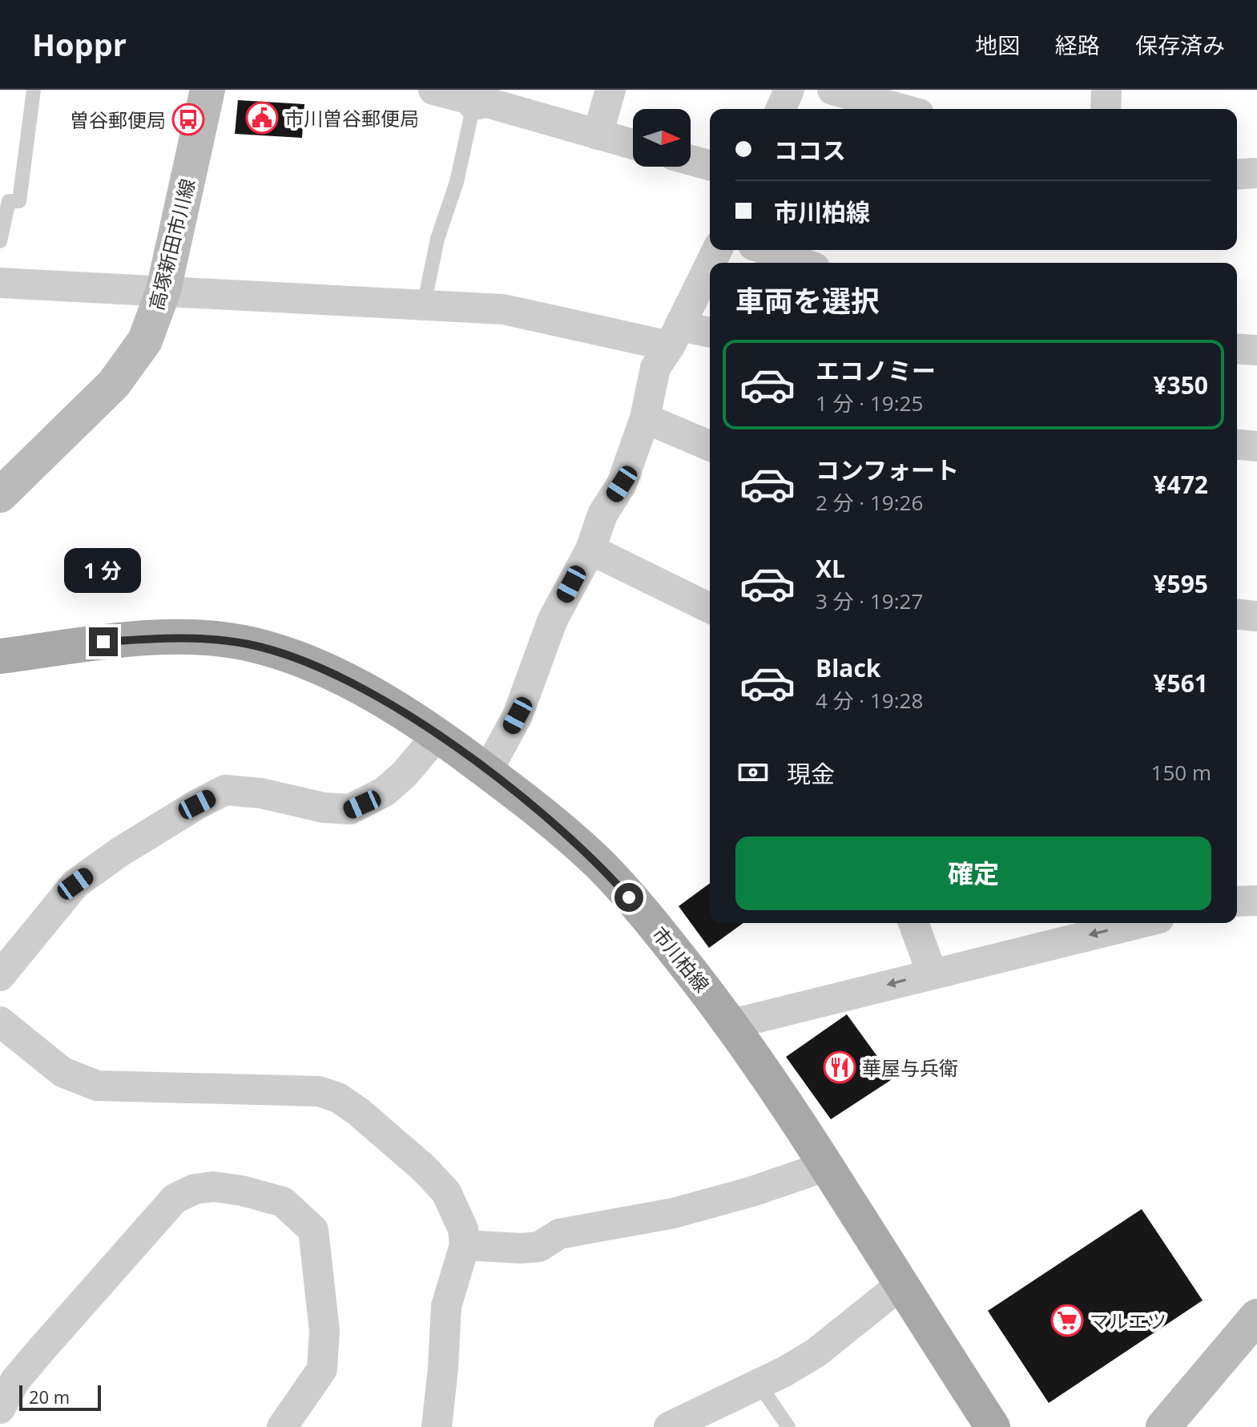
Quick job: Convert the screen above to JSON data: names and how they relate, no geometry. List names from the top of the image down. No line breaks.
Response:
{"streets":{"main road":["高塚新田市川線","市川柏線"]},"places":{"public building":["市川曽谷郵便局"],"bus stop":["曽谷郵便局"],"restaurant":["華屋与兵衛"],"supermarket":["マルエツ"]},"scale_bar":"20 m","north":"right","page":{"header":"Hoppr","nav":["地図","経路","保存済み"],"banner":["ココス","市川柏線"],"heading":"車両を選択","list":[{"name":"エコノミー","note":"1 分 · 19:25","value":"¥350"},{"name":"コンフォート","note":"2 分 · 19:26","value":"¥472"},{"name":"XL","note":"3 分 · 19:27","value":"¥595"},{"name":"Black","note":"4 分 · 19:28","value":"¥561"}],"bubble":"1 分","pay":["現金","150 m"],"buttons":"確定","scale":"20 m"}}
